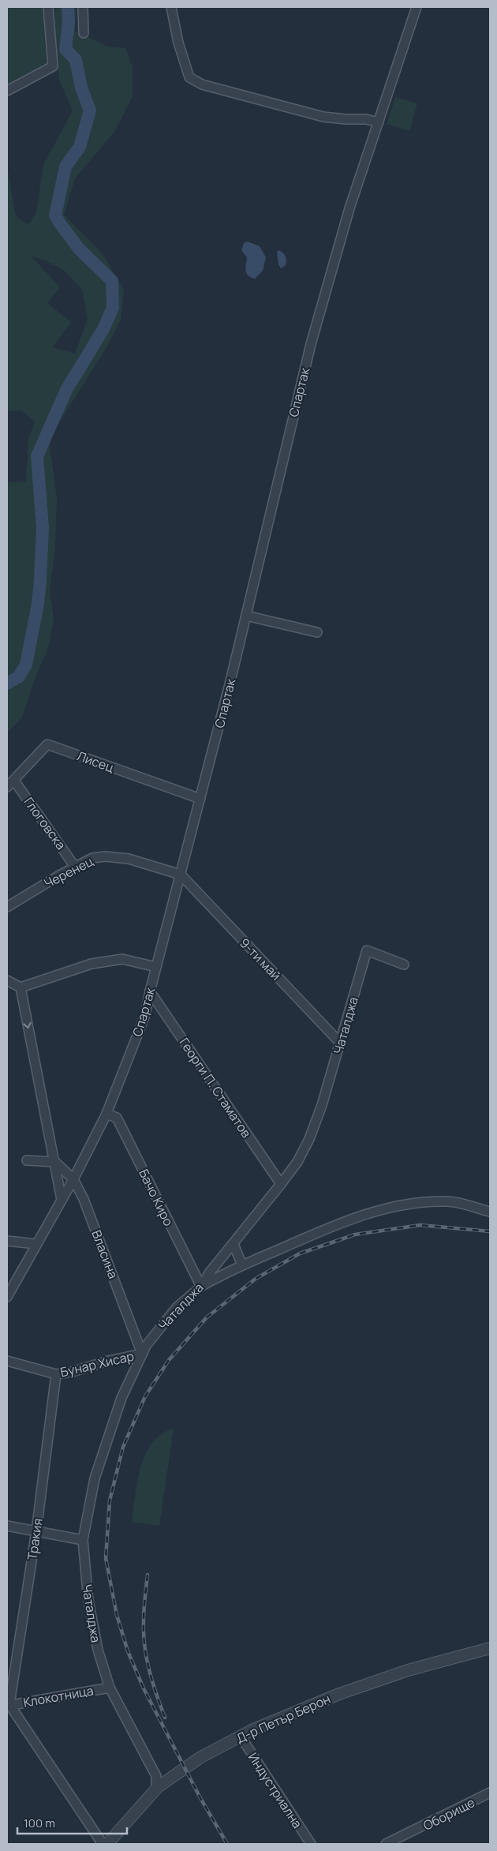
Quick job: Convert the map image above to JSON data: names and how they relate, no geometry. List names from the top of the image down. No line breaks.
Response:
{"streets":{"street":["Спартак","Лисец","Глоговска","Черенец","9-ти май","Чаталджа","Георги П. Стаматов","Бачо Киро","Власина","Бунар Хисар","Тракия","Клокотница","Д-р Петър Берон","Индустриална","Оборище"]},"crossings":[["Спартак","Лисец"],["Спартак","Черенец"],["Спартак","9-ти май"],["Спартак","Георги П. Стаматов"],["Спартак","Бачо Киро"],["Спартак","Власина"],["Лисец","Глоговска"],["Глоговска","Черенец"],["Черенец","9-ти май"],["9-ти май","Чаталджа"],["Чаталджа","Георги П. Стаматов"],["Чаталджа","Бачо Киро"],["Чаталджа","Власина"],["Чаталджа","Бунар Хисар"],["Чаталджа","Клокотница"],["Чаталджа","Д-р Петър Берон"],["Власина","Бунар Хисар"],["Бунар Хисар","Тракия"],["Тракия","Клокотница"],["Д-р Петър Берон","Индустриална"]],"scale_bar":"100 m"}
